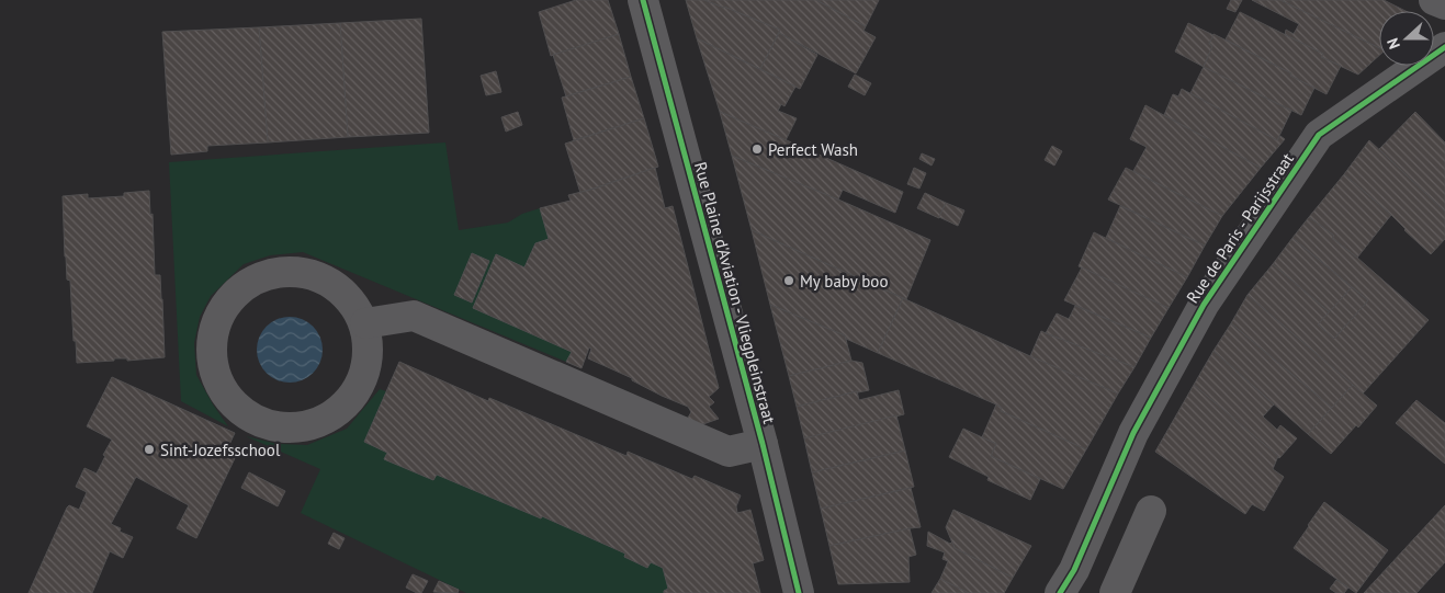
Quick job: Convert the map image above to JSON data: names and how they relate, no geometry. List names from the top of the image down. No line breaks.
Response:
{"streets":{"street":["Rue de Paris - Parijsstraat","Rue Plaine d'Aviation - Vliegpleinstraat"]},"places":["Perfect Wash","My baby boo","Sint-Jozefsschool"],"north":"left"}
